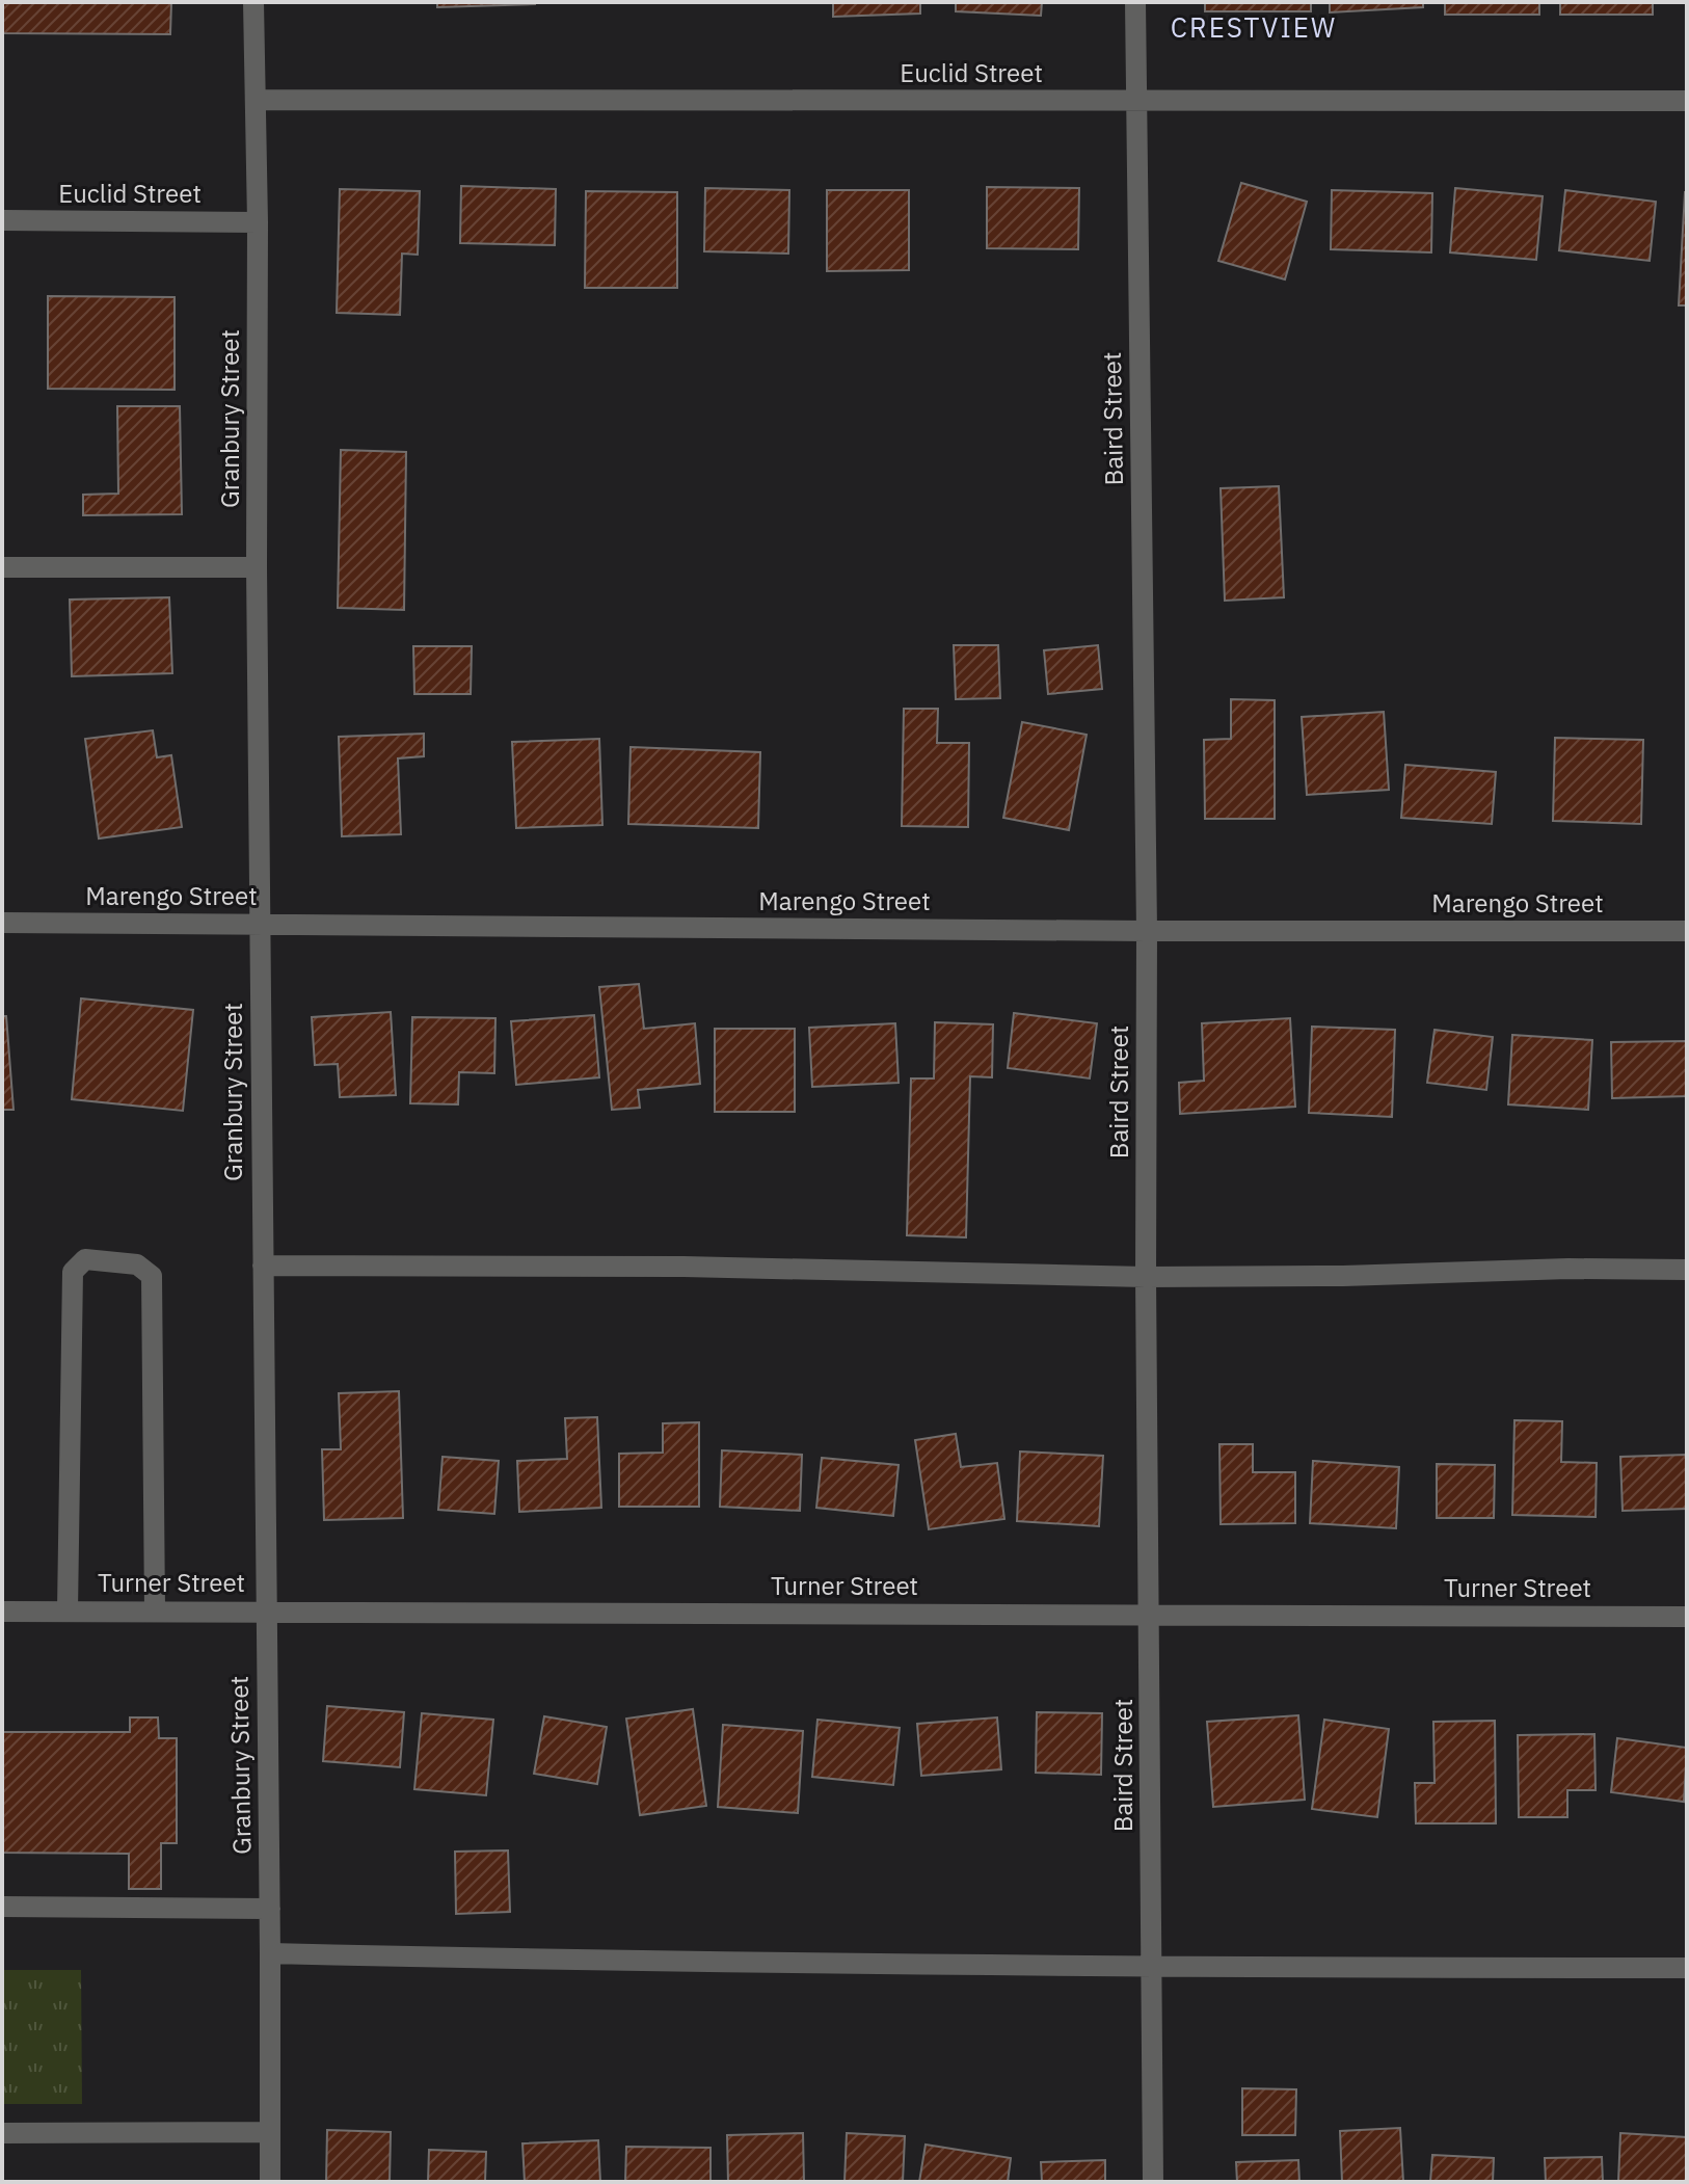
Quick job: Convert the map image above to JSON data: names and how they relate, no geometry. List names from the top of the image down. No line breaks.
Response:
{"streets":{"street":["Euclid Street","Granbury Street","Baird Street","Marengo Street","Turner Street"]},"crossings":[["Euclid Street","Granbury Street"],["Euclid Street","Baird Street"],["Granbury Street","Marengo Street"],["Granbury Street","Turner Street"],["Baird Street","Marengo Street"],["Baird Street","Turner Street"]],"districts":["CRESTVIEW"]}
